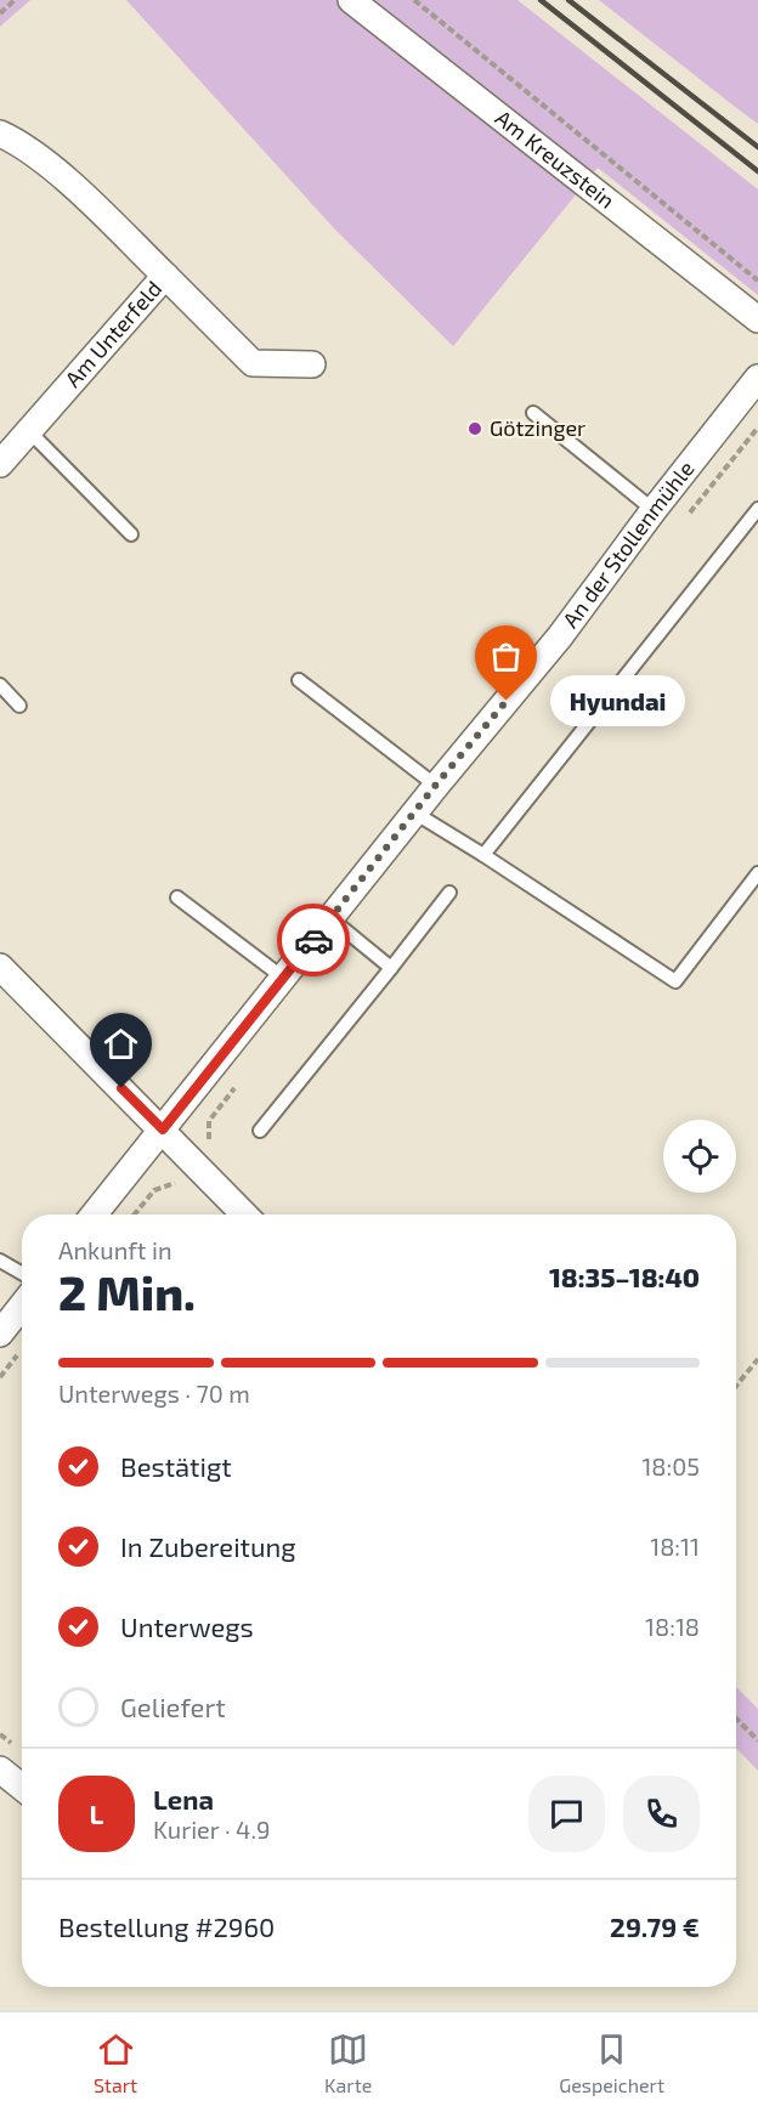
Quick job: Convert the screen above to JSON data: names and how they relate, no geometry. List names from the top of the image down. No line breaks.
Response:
{"streets":{"street":["Am Kreuzstein","Am Unterfeld","An der Stollenmühle"]},"places":["Götzinger","Hyundai"],"page":{"bubble":"Hyundai","heading":["2 Min.","Ankunft in","18:35–18:40"],"panel":["Lena","Kurier · 4.9","Bestellung #2960","29.79 €"],"bar":"Unterwegs · 70 m","list":[["Bestätigt","18:05"],["In Zubereitung","18:11"],["Unterwegs","18:18"],"Geliefert"],"round":"L","tabs":["Start","Karte","Gespeichert"]}}
